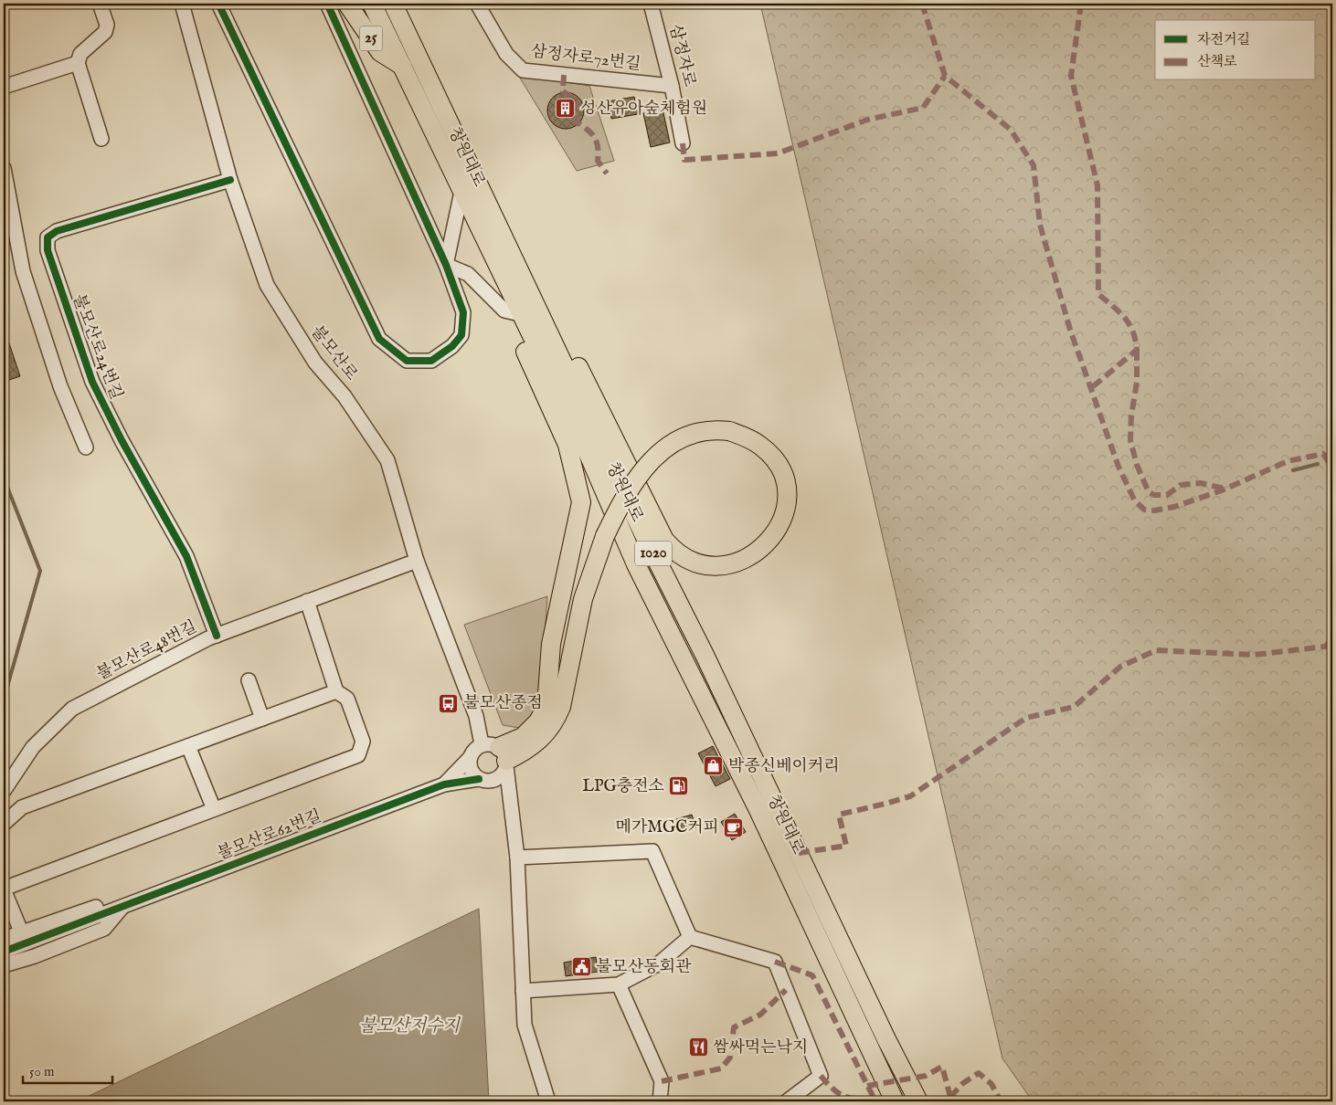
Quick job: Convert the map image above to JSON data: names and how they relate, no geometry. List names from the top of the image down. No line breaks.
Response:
{"streets":{"main road":["25","창원대로","1020"],"street":["삼정자로","삼정자로72번길","불모산로24번길","불모산로","불모산로48번길","불모산로62번길"]},"crossings":[["25","창원대로"],["삼정자로","삼정자로72번길"],["불모산로24번길","불모산로"],["불모산로24번길","불모산로48번길"],["불모산로","불모산로48번길"]],"water":["불모산저수지"],"places":{"building":["성산유아숲체험원"],"bus stop":["불모산종점"],"shop":["박종신베이커리"],"fuel station":["LPG충전소"],"cafe":["메가MGC커피"],"public building":["불모산동회관"],"restaurant":["쌈싸먹는낙지"]},"legend":["자전거길","산책로"],"scale_bar":"50 m"}
